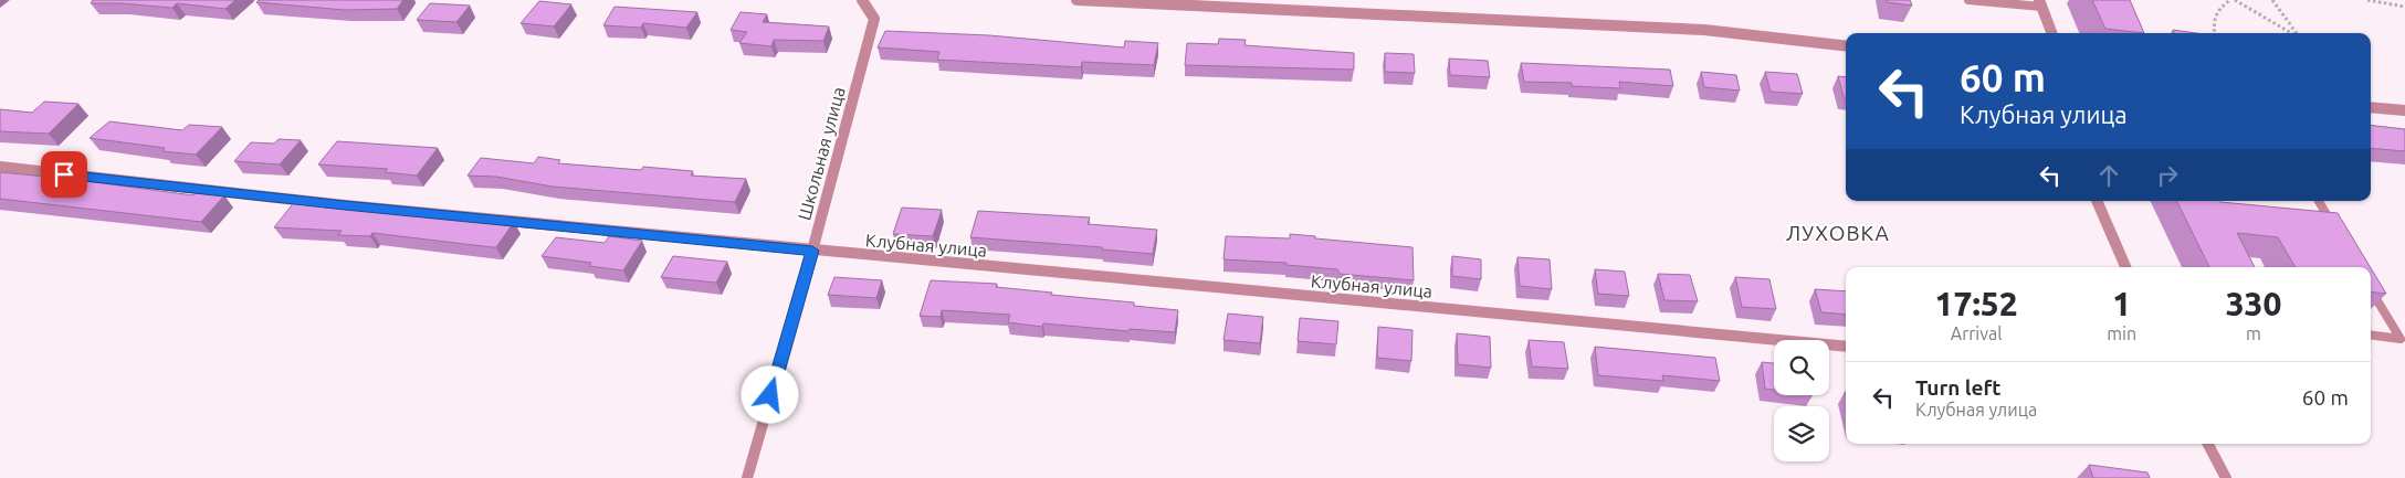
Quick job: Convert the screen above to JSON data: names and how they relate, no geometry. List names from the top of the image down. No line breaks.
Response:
{"streets":{"street":["Школьная улица","Клубная улица"]},"crossings":[["Школьная улица","Клубная улица"]],"districts":["ЛУХОВКА"],"page":{"turn":["60 m","Клубная улица"],"eta":["17:52","Arrival","1","min","330","m"],"list":[{"name":"Turn left","note":"Клубная улица","value":"60 m"}]}}
